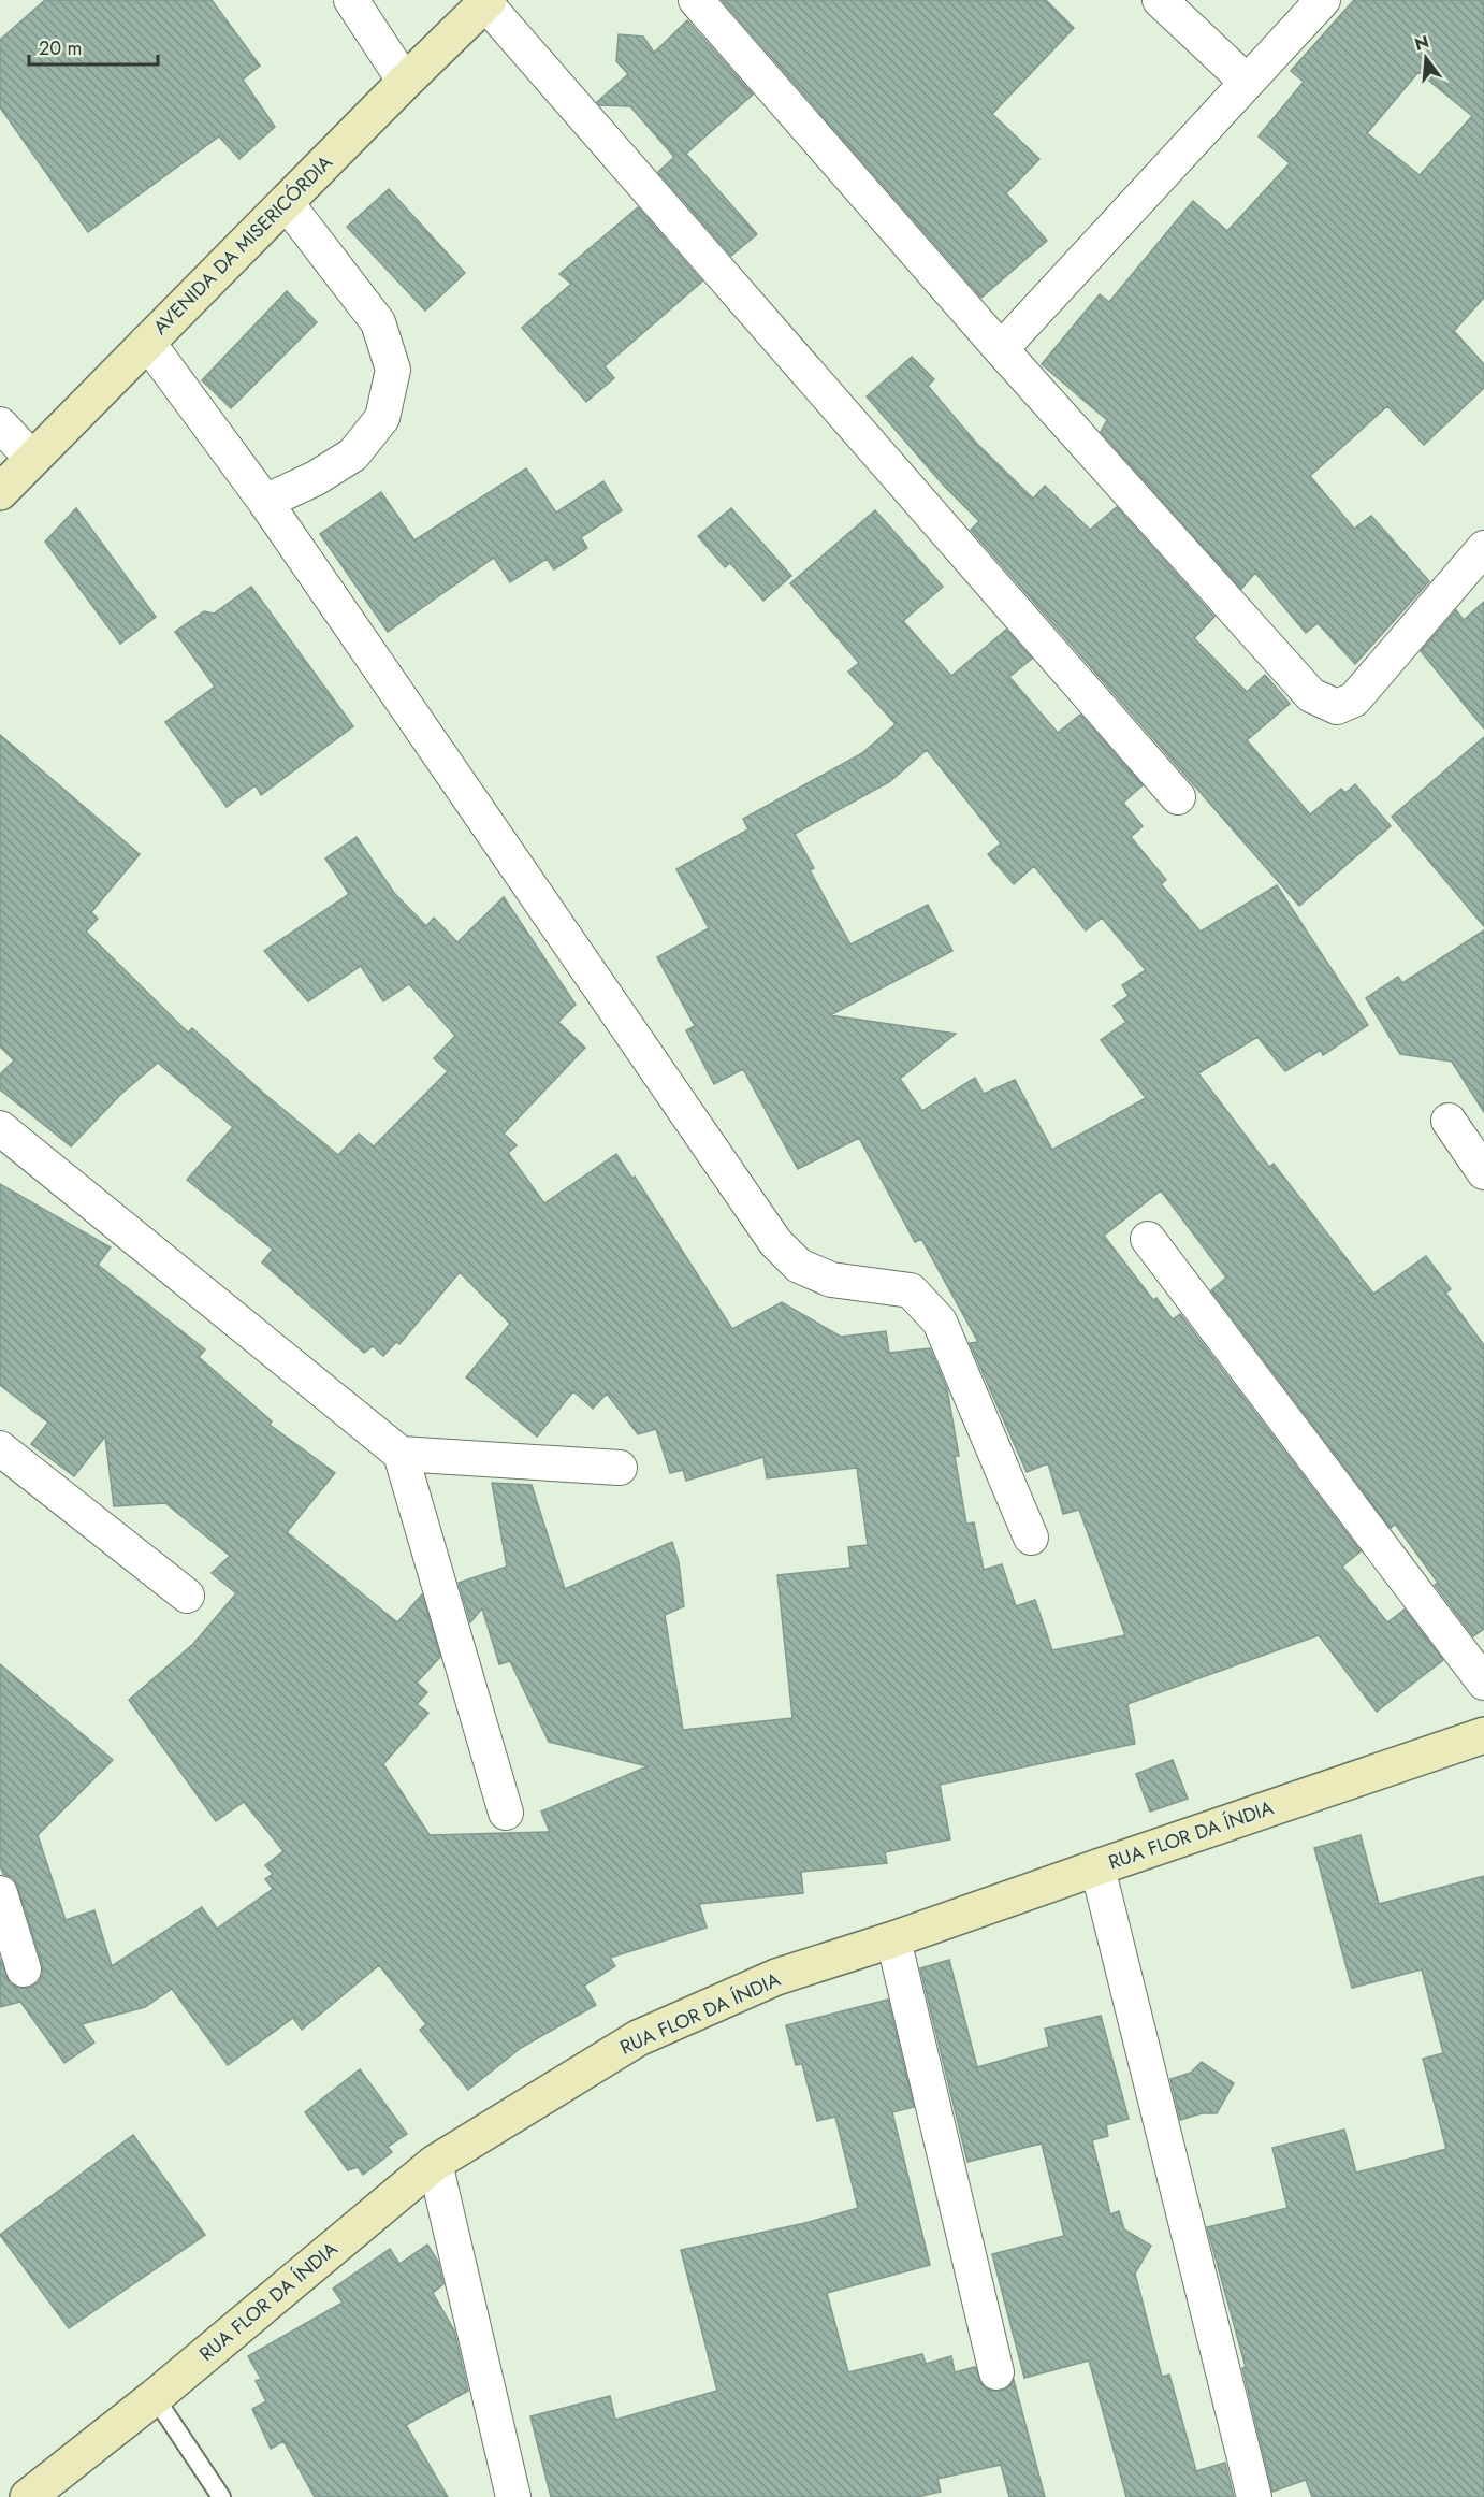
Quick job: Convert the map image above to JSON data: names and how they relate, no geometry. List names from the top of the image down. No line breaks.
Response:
{"streets":{"street":["AVENIDA DA MISERICÓRDIA","RUA FLOR DA ÍNDIA"]},"scale_bar":"20 m","north":"top"}
